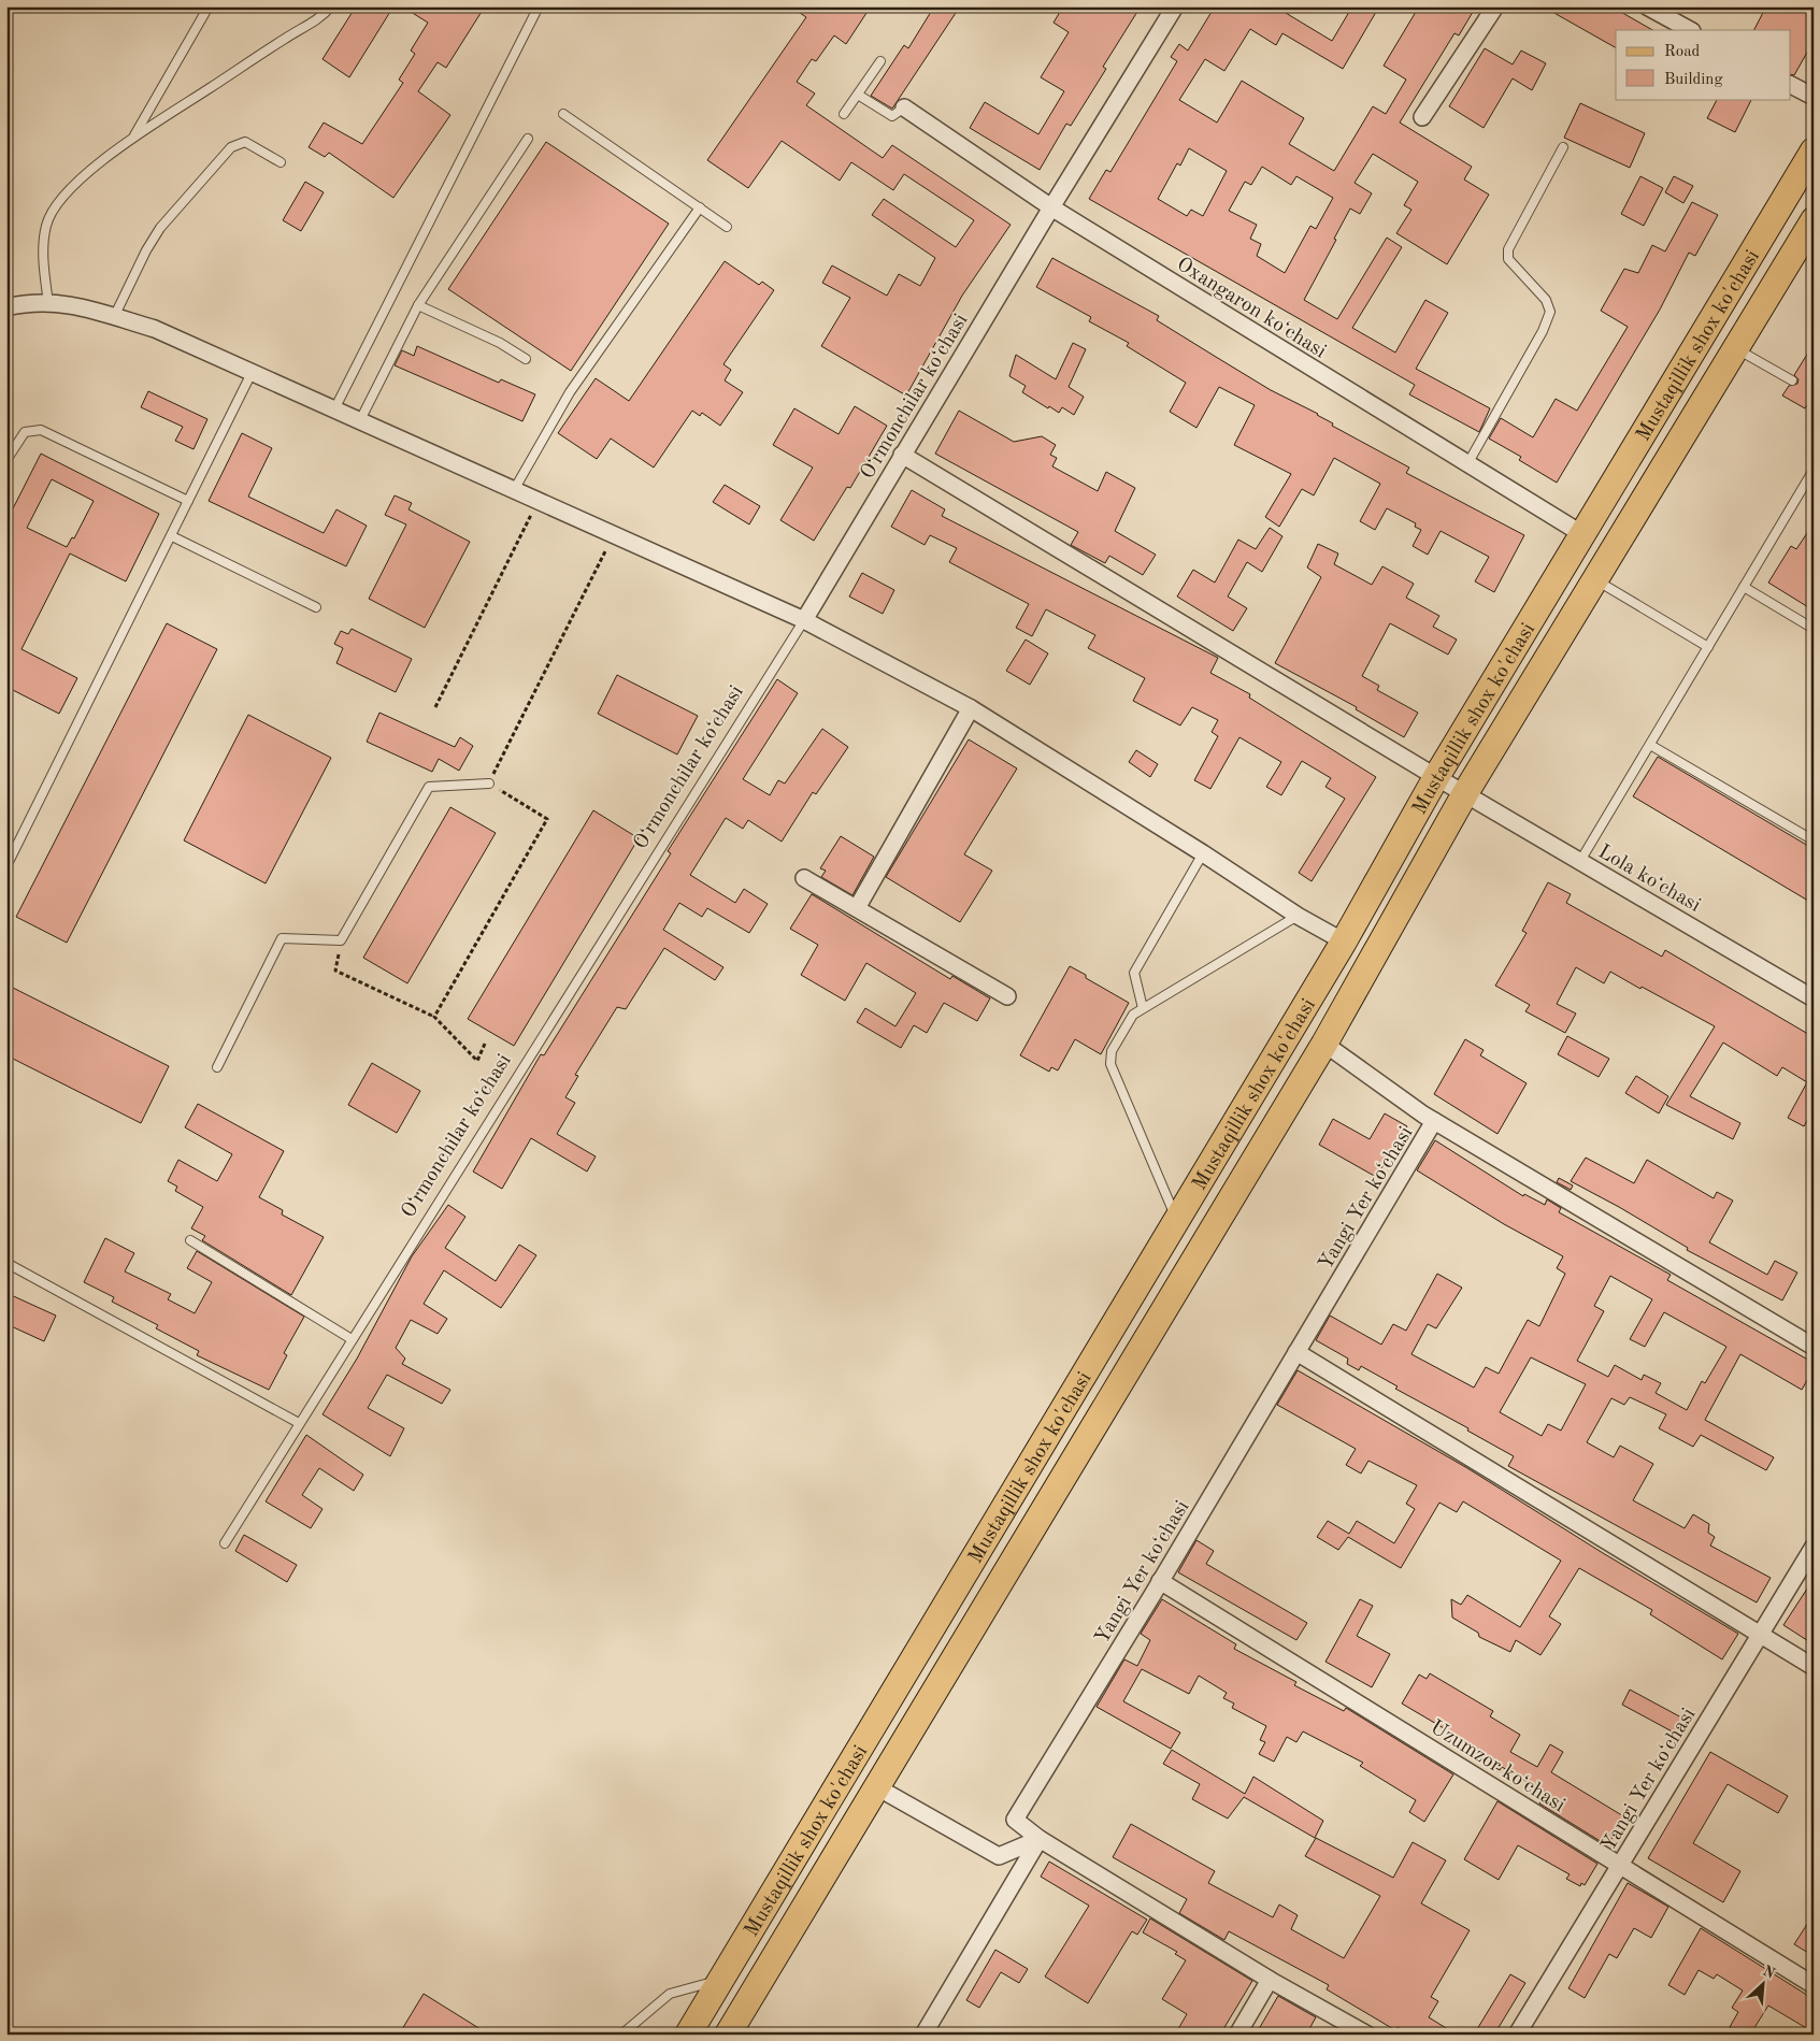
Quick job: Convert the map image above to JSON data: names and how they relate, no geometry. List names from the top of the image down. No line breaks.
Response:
{"streets":{"main road":["Mustaqillik shox ko'chasi"],"street":["Oxangaron koʻchasi","Oʻrmonchilar koʻchasi","Lola koʻchasi","Yangi Yer koʻchasi","Uzumzor koʻchasi"]},"crossings":[["Oxangaron koʻchasi","Mustaqillik shox ko'chasi"],["Oxangaron koʻchasi","Oʻrmonchilar koʻchasi"],["Mustaqillik shox ko'chasi","Lola koʻchasi"],["Oʻrmonchilar koʻchasi","Lola koʻchasi"],["Yangi Yer koʻchasi","Uzumzor koʻchasi"]],"legend":["Road","Building"],"north":"top right"}
